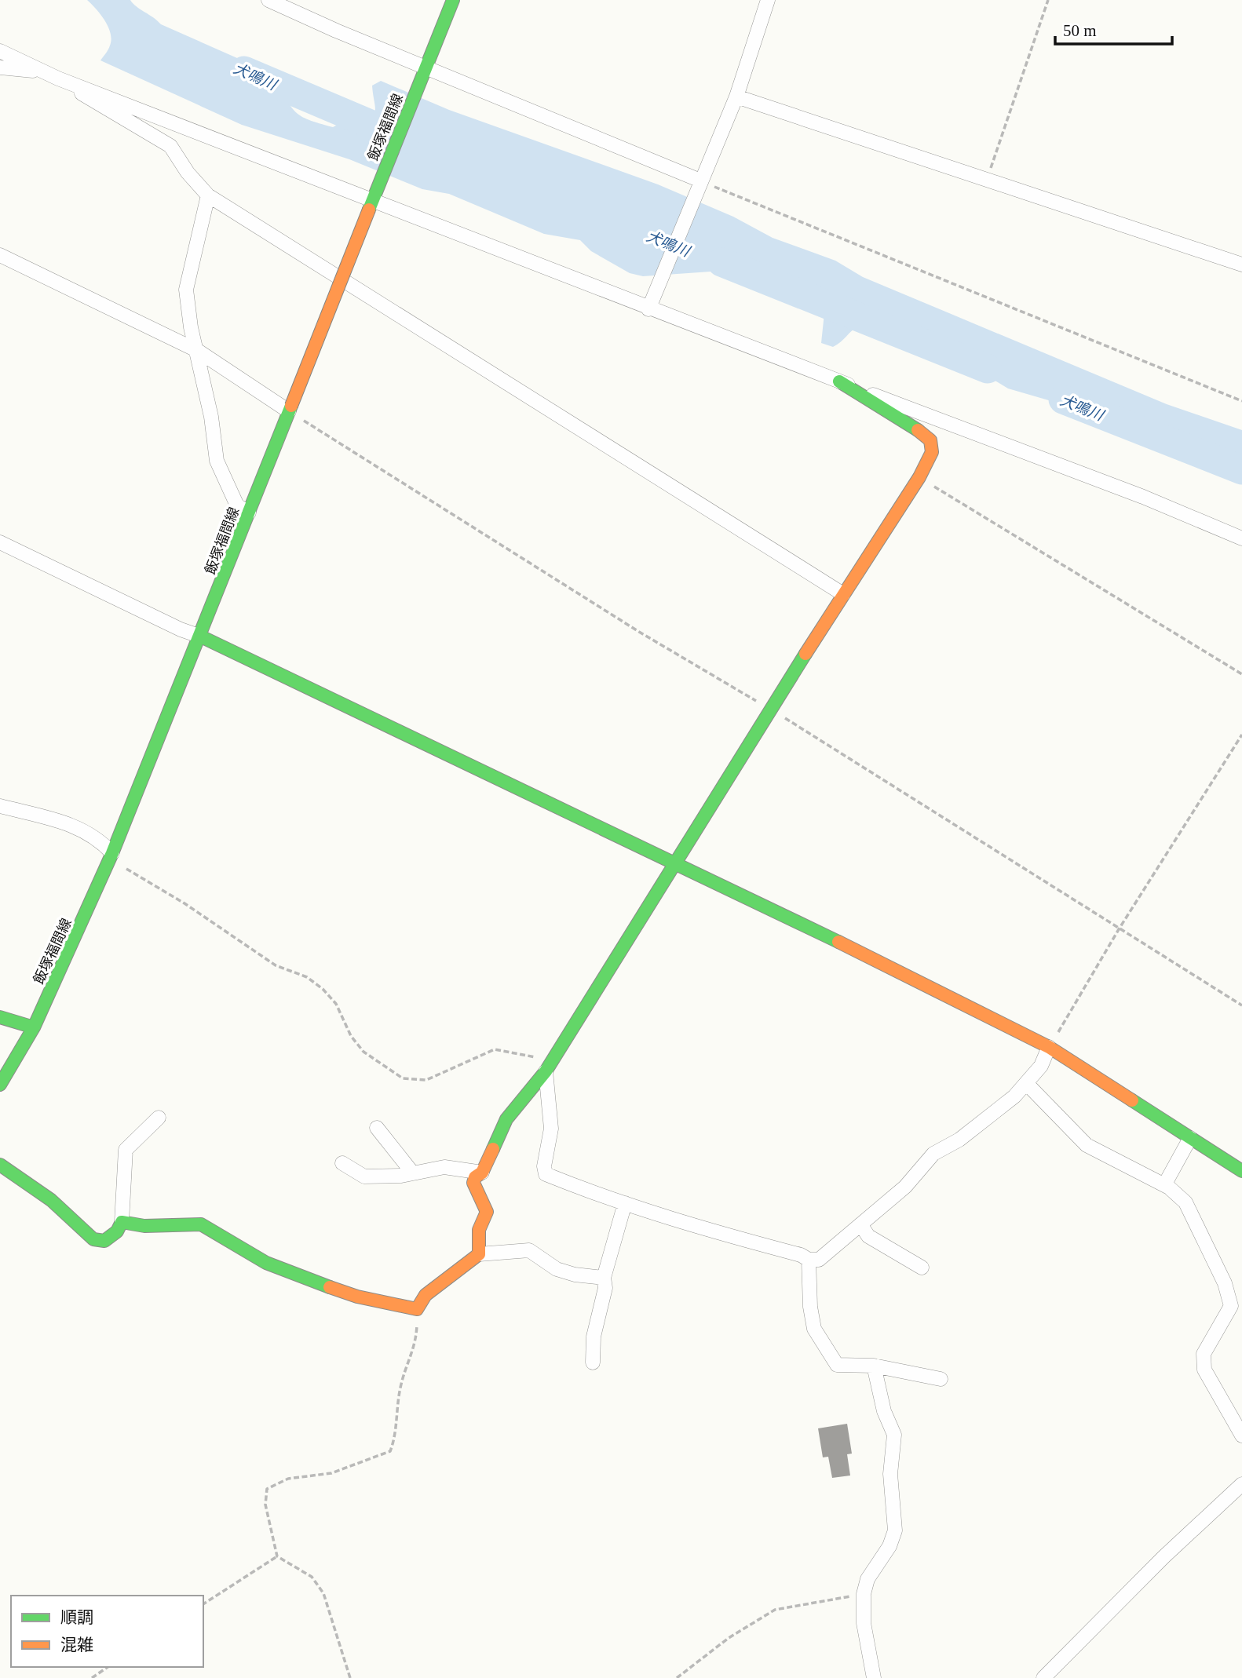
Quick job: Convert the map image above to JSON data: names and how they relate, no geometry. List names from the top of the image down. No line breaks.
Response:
{"streets":{"street":["飯塚福間線"]},"water":["犬鳴川"],"legend":["順調","混雑"],"scale_bar":"50 m"}
